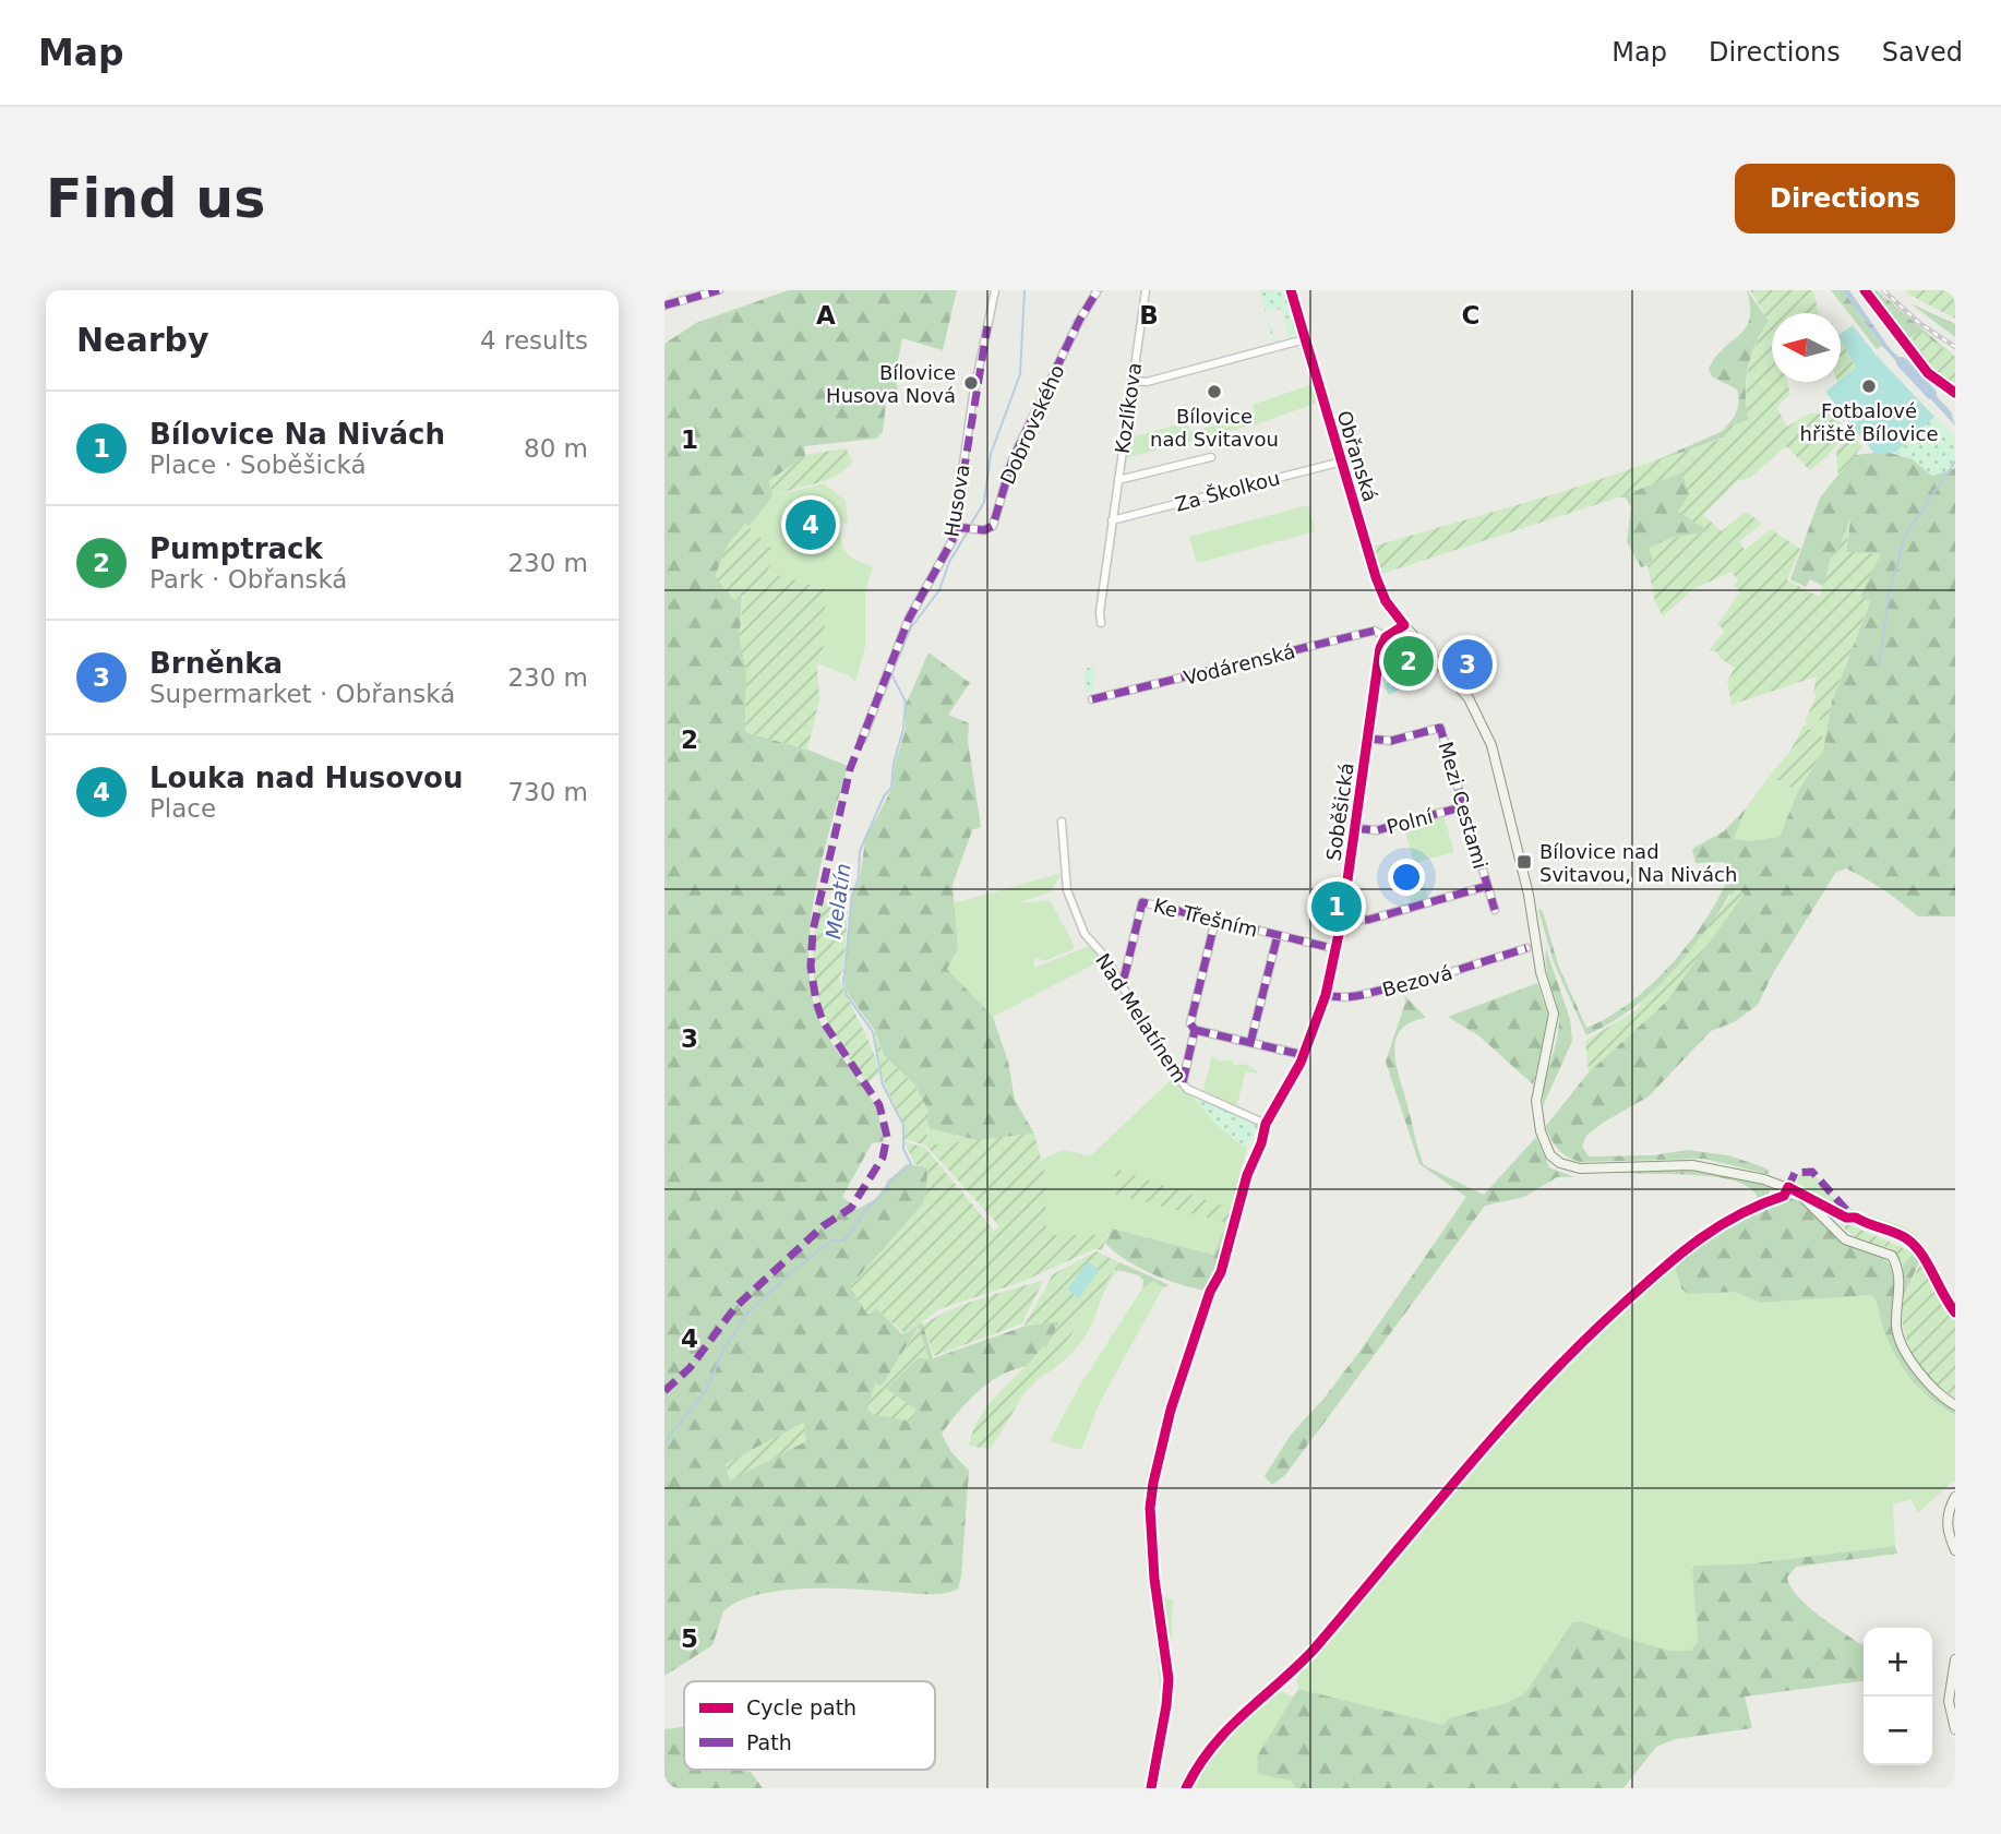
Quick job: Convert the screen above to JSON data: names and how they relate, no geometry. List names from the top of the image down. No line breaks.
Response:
{"streets":{"main road":["Obřanská"],"street":["Kozlíkova","Dobrovského","Za Školkou","Husova","Vodárenská","Mezi Cestami","Soběšická","Polní","Ke Třešním","Bezová","Nad Melatínem"]},"crossings":[["Kozlíkova","Za Školkou"],["Dobrovského","Husova"],["Obřanská","Za Školkou"],["Vodárenská","Soběšická"],["Mezi Cestami","Soběšická"],["Mezi Cestami","Polní"],["Soběšická","Polní"],["Soběšická","Ke Třešním"],["Soběšická","Bezová"],["Soběšická","Nad Melatínem"]],"water":["Melatín"],"places":{"other":["Bílovice Husova Nová","Fotbalové hřiště Bílovice","Bílovice nad Svitavou"],"transit":["Bílovice nad Svitavou, Na Nivách"]},"legend":["Cycle path","Path"],"north":"left","page":{"header":"Map","nav":["Map","Directions","Saved"],"buttons":"Directions","title":"Find us","heading":["Nearby","4 results"],"list":[{"mark":"1","name":"Bílovice Na Nivách","note":"Place · Soběšická","value":"80 m"},{"mark":"2","name":"Pumptrack","note":"Park · Obřanská","value":"230 m"},{"mark":"3","name":"Brněnka","note":"Supermarket · Obřanská","value":"230 m"},{"mark":"4","name":"Louka nad Husovou","note":"Place","value":"730 m"}],"pins":["4","2","3","1"],"map_buttons":["+","−"]},"grid":{"columns":["A","B","C"],"rows":["1","2","3","4","5"]}}
